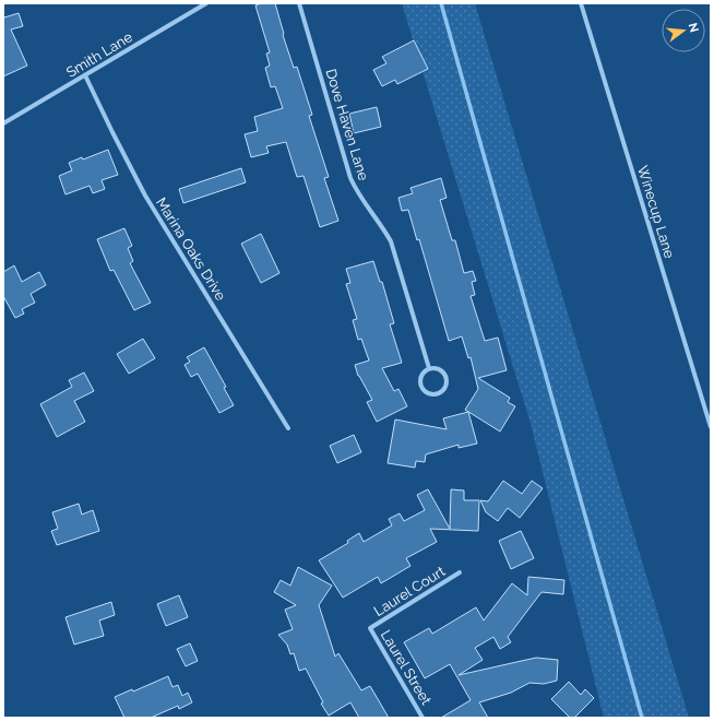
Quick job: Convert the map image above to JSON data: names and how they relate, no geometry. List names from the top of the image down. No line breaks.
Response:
{"streets":{"street":["Smith Lane","Dove Haven Lane","Winecup Lane","Marina Oaks Drive","Laurel Court","Laurel Street"]},"crossings":[["Smith Lane","Marina Oaks Drive"],["Laurel Court","Laurel Street"]],"north":"right"}
